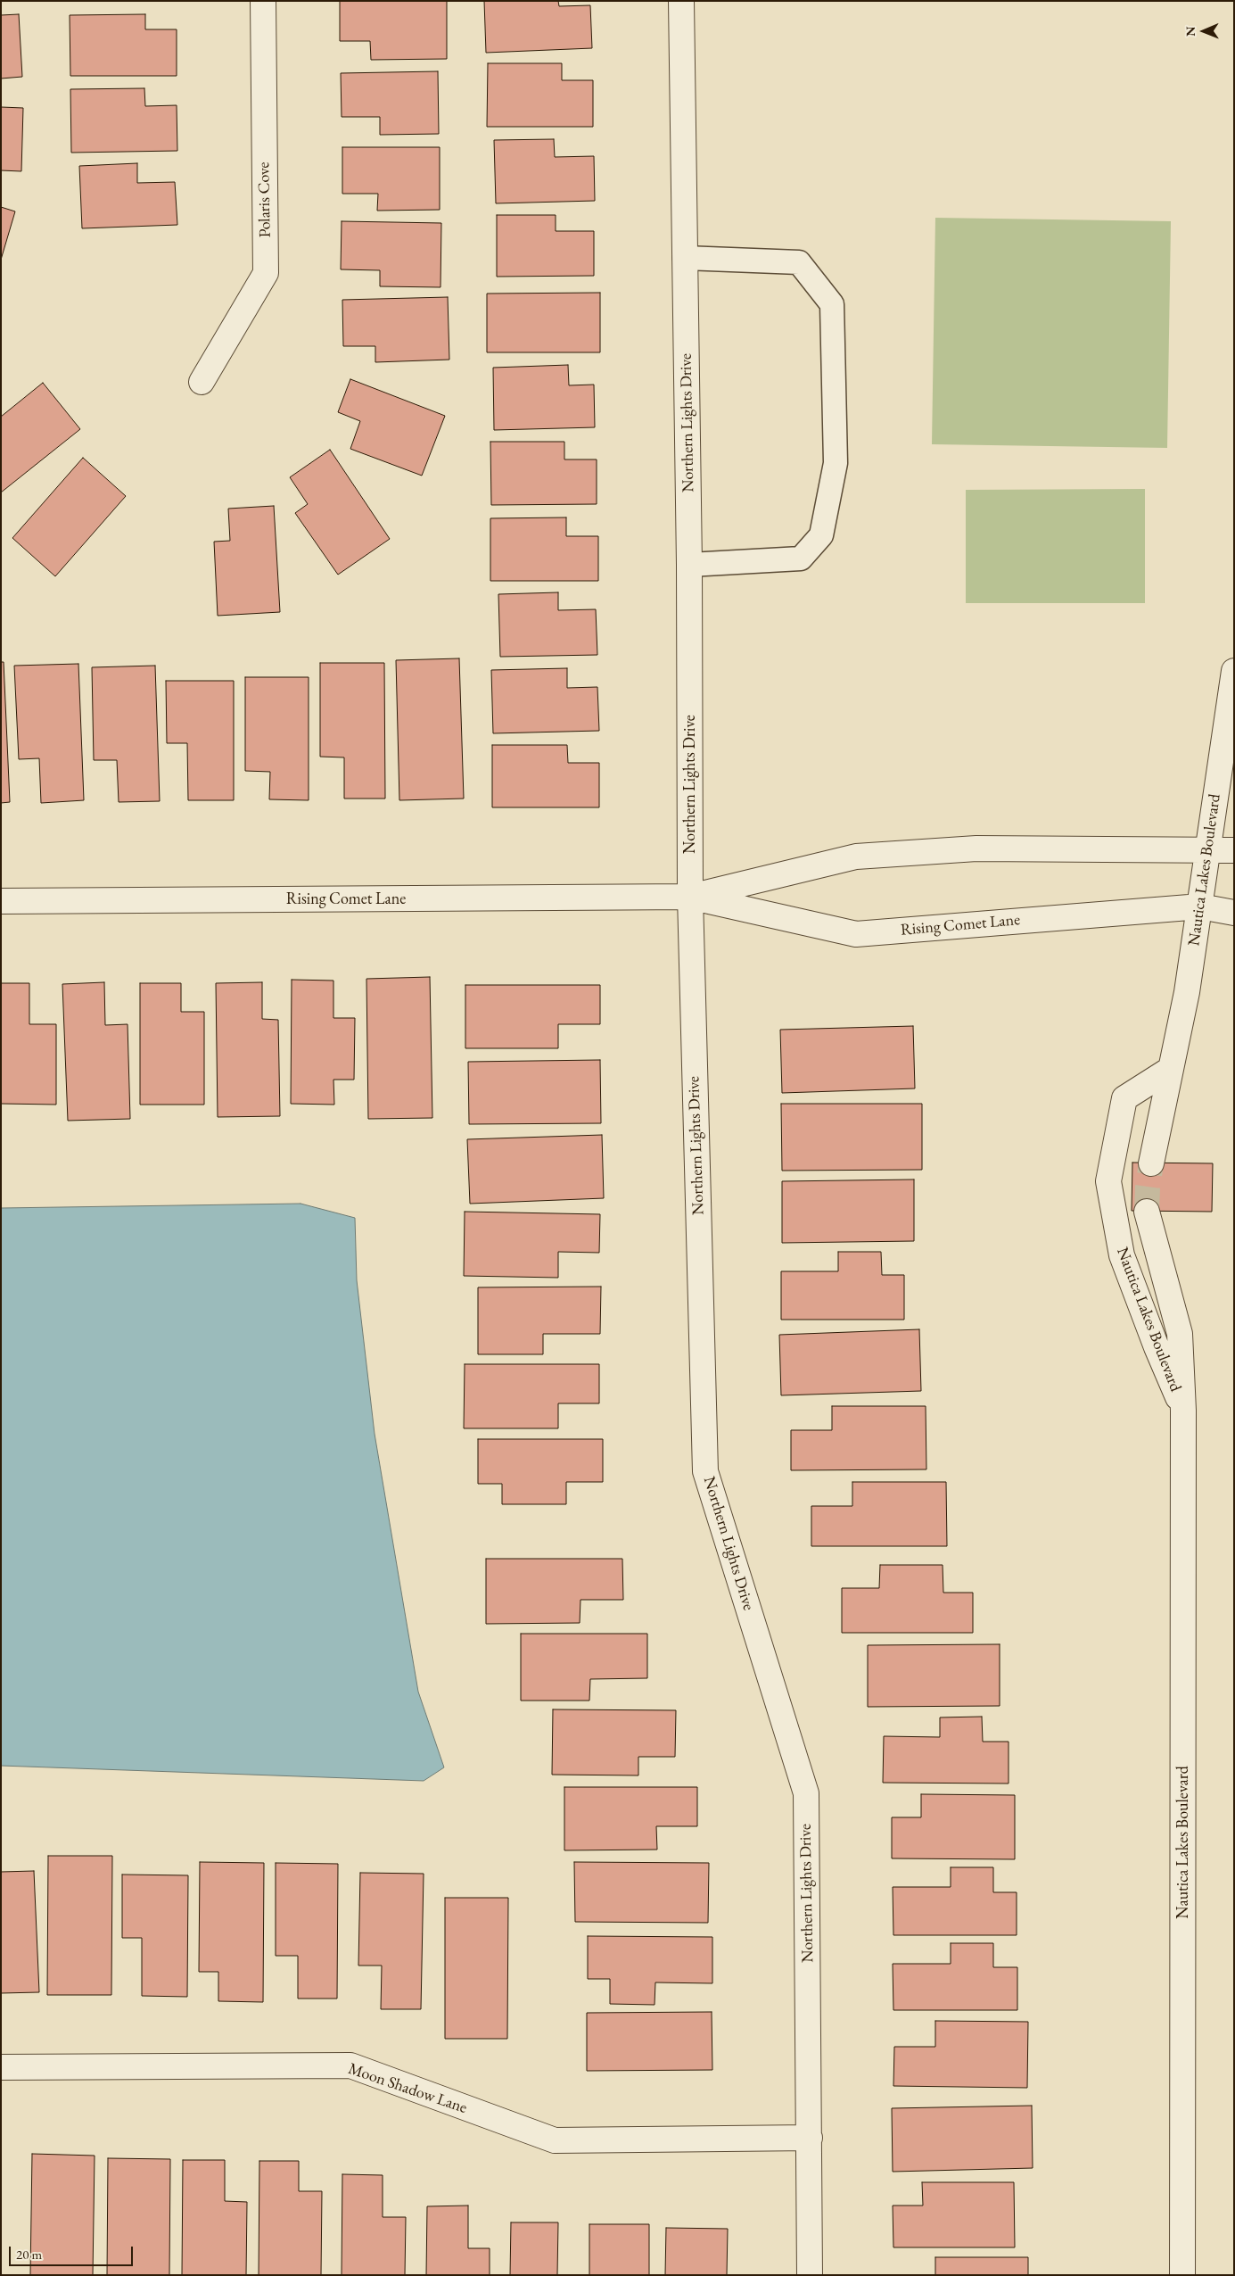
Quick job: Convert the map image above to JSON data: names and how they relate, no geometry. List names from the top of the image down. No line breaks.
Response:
{"streets":{"street":["Polaris Cove","Northern Lights Drive","Nautica Lakes Boulevard","Rising Comet Lane","Moon Shadow Lane"]},"crossings":[["Northern Lights Drive","Rising Comet Lane"],["Northern Lights Drive","Moon Shadow Lane"],["Nautica Lakes Boulevard","Rising Comet Lane"]],"scale_bar":"20 m","north":"left"}
